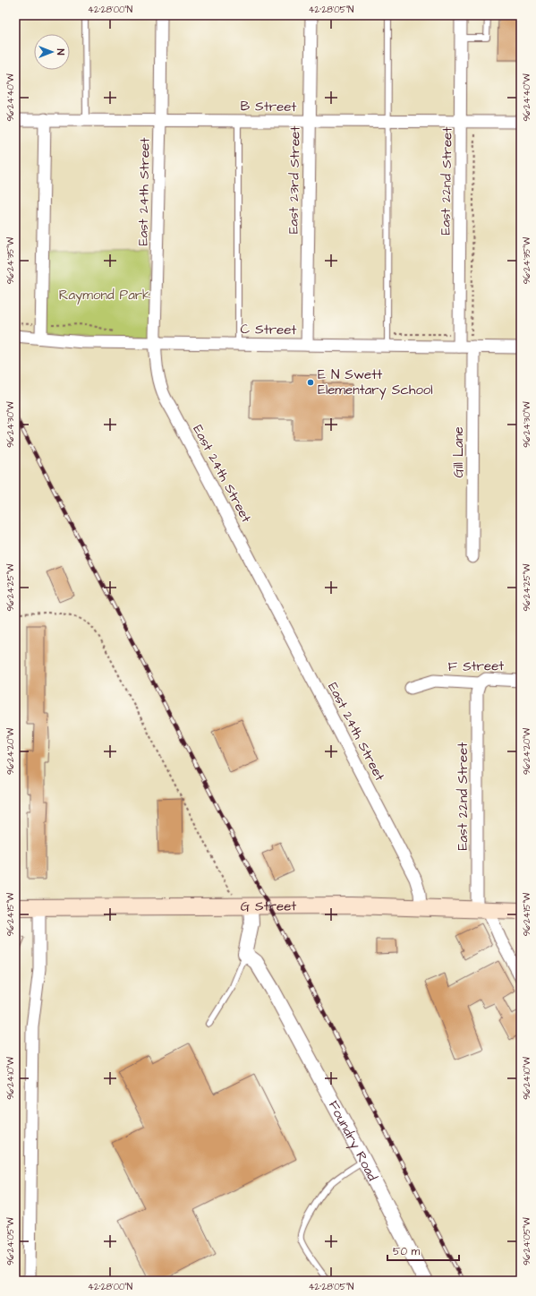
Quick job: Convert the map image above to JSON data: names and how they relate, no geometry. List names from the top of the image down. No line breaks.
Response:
{"streets":{"main road":["G Street"],"street":["B Street","East 23rd Street","East 22nd Street","East 24th Street","C Street","Gill Lane","F Street","Foundry Road"]},"crossings":[["B Street","East 23rd Street"],["B Street","East 22nd Street"],["B Street","East 24th Street"],["East 23rd Street","C Street"],["East 22nd Street","C Street"],["East 22nd Street","F Street"],["East 22nd Street","G Street"],["East 24th Street","C Street"],["East 24th Street","G Street"],["C Street","Gill Lane"]],"parks":["Raymond Park"],"places":["E N Swett Elementary School"],"scale_bar":"50 m","north":"right","coordinates":["42°28'00\"N","42°28'05\"N","96°24'40\"W","96°24'35\"W","96°24'30\"W","96°24'25\"W","96°24'20\"W","96°24'15\"W","96°24'10\"W","96°24'05\"W"]}
